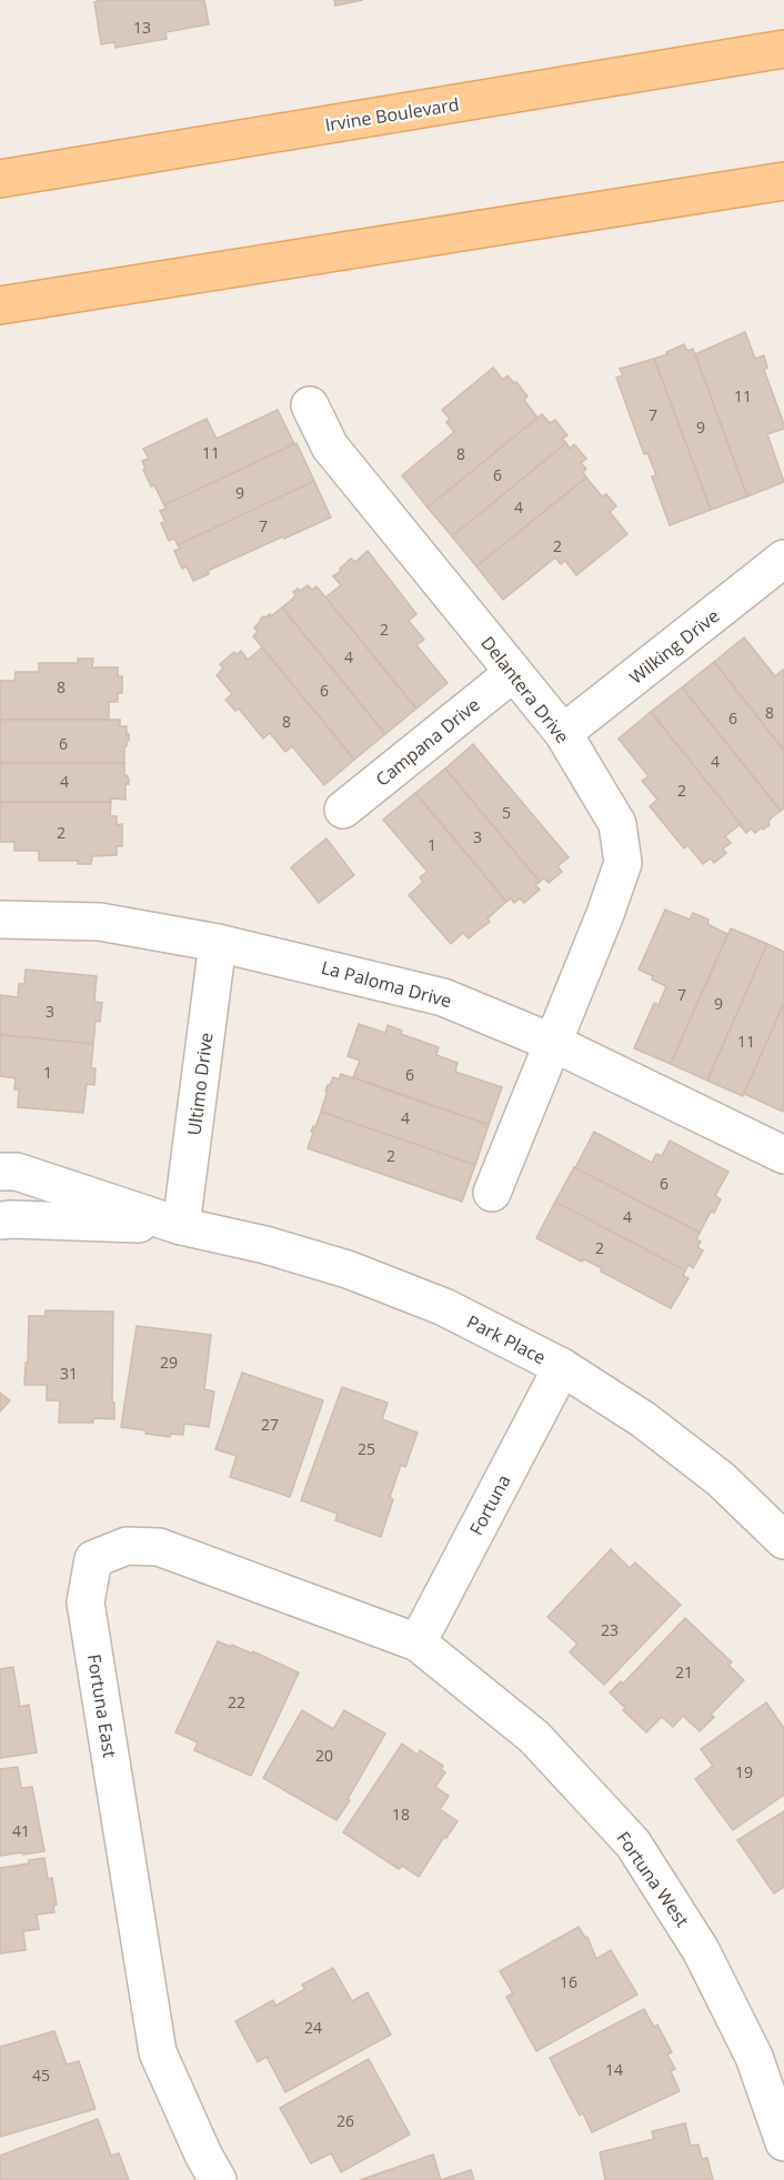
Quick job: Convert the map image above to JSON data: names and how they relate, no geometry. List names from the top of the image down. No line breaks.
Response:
{"streets":{"main road":["Irvine Boulevard"],"street":["Wilking Drive","Delantera Drive","Campana Drive","La Paloma Drive","Ultimo Drive","Park Place","Fortuna","Fortuna East","Fortuna West"]},"crossings":[["Wilking Drive","Delantera Drive"],["Delantera Drive","Campana Drive"],["Delantera Drive","La Paloma Drive"],["La Paloma Drive","Ultimo Drive"],["Ultimo Drive","Park Place"],["Park Place","Fortuna"],["Fortuna","Fortuna East"],["Fortuna","Fortuna West"],["Fortuna East","Fortuna West"]],"house_numbers":["13","11","7","9","11","8","6","9","4","7","2","2","4","8","6","8","6","8","6","4","4","2","5","2","3","1","7","9","3","11","1","6","4","2","6","4","2","29","31","27","25","23","21","22","20","19","18","41","16","24","14","45","26"]}
